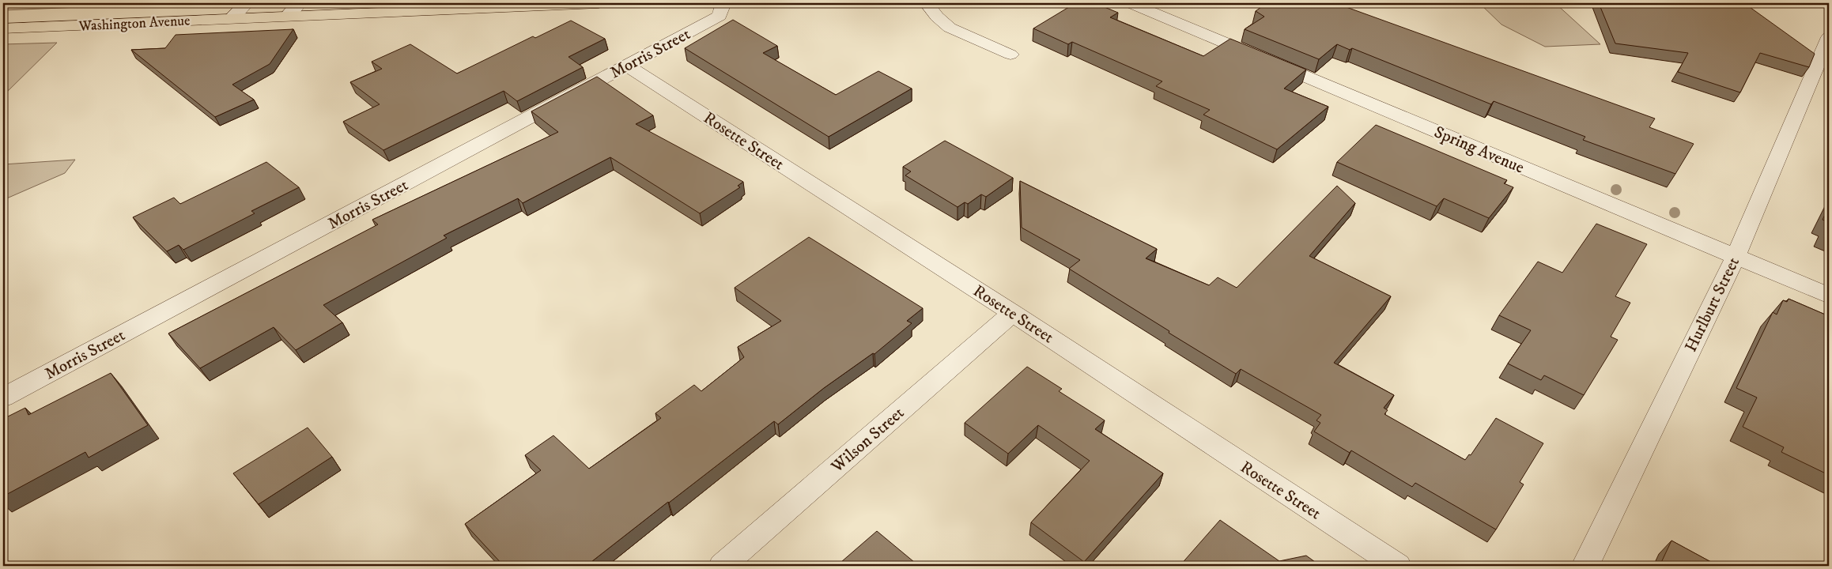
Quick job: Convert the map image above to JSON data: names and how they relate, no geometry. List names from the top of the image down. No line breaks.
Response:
{"streets":{"main road":["Washington Avenue"],"street":["Morris Street","Rosette Street","Spring Avenue","Hurlburt Street","Wilson Street"]},"crossings":[["Morris Street","Rosette Street"],["Rosette Street","Wilson Street"],["Spring Avenue","Hurlburt Street"]]}
